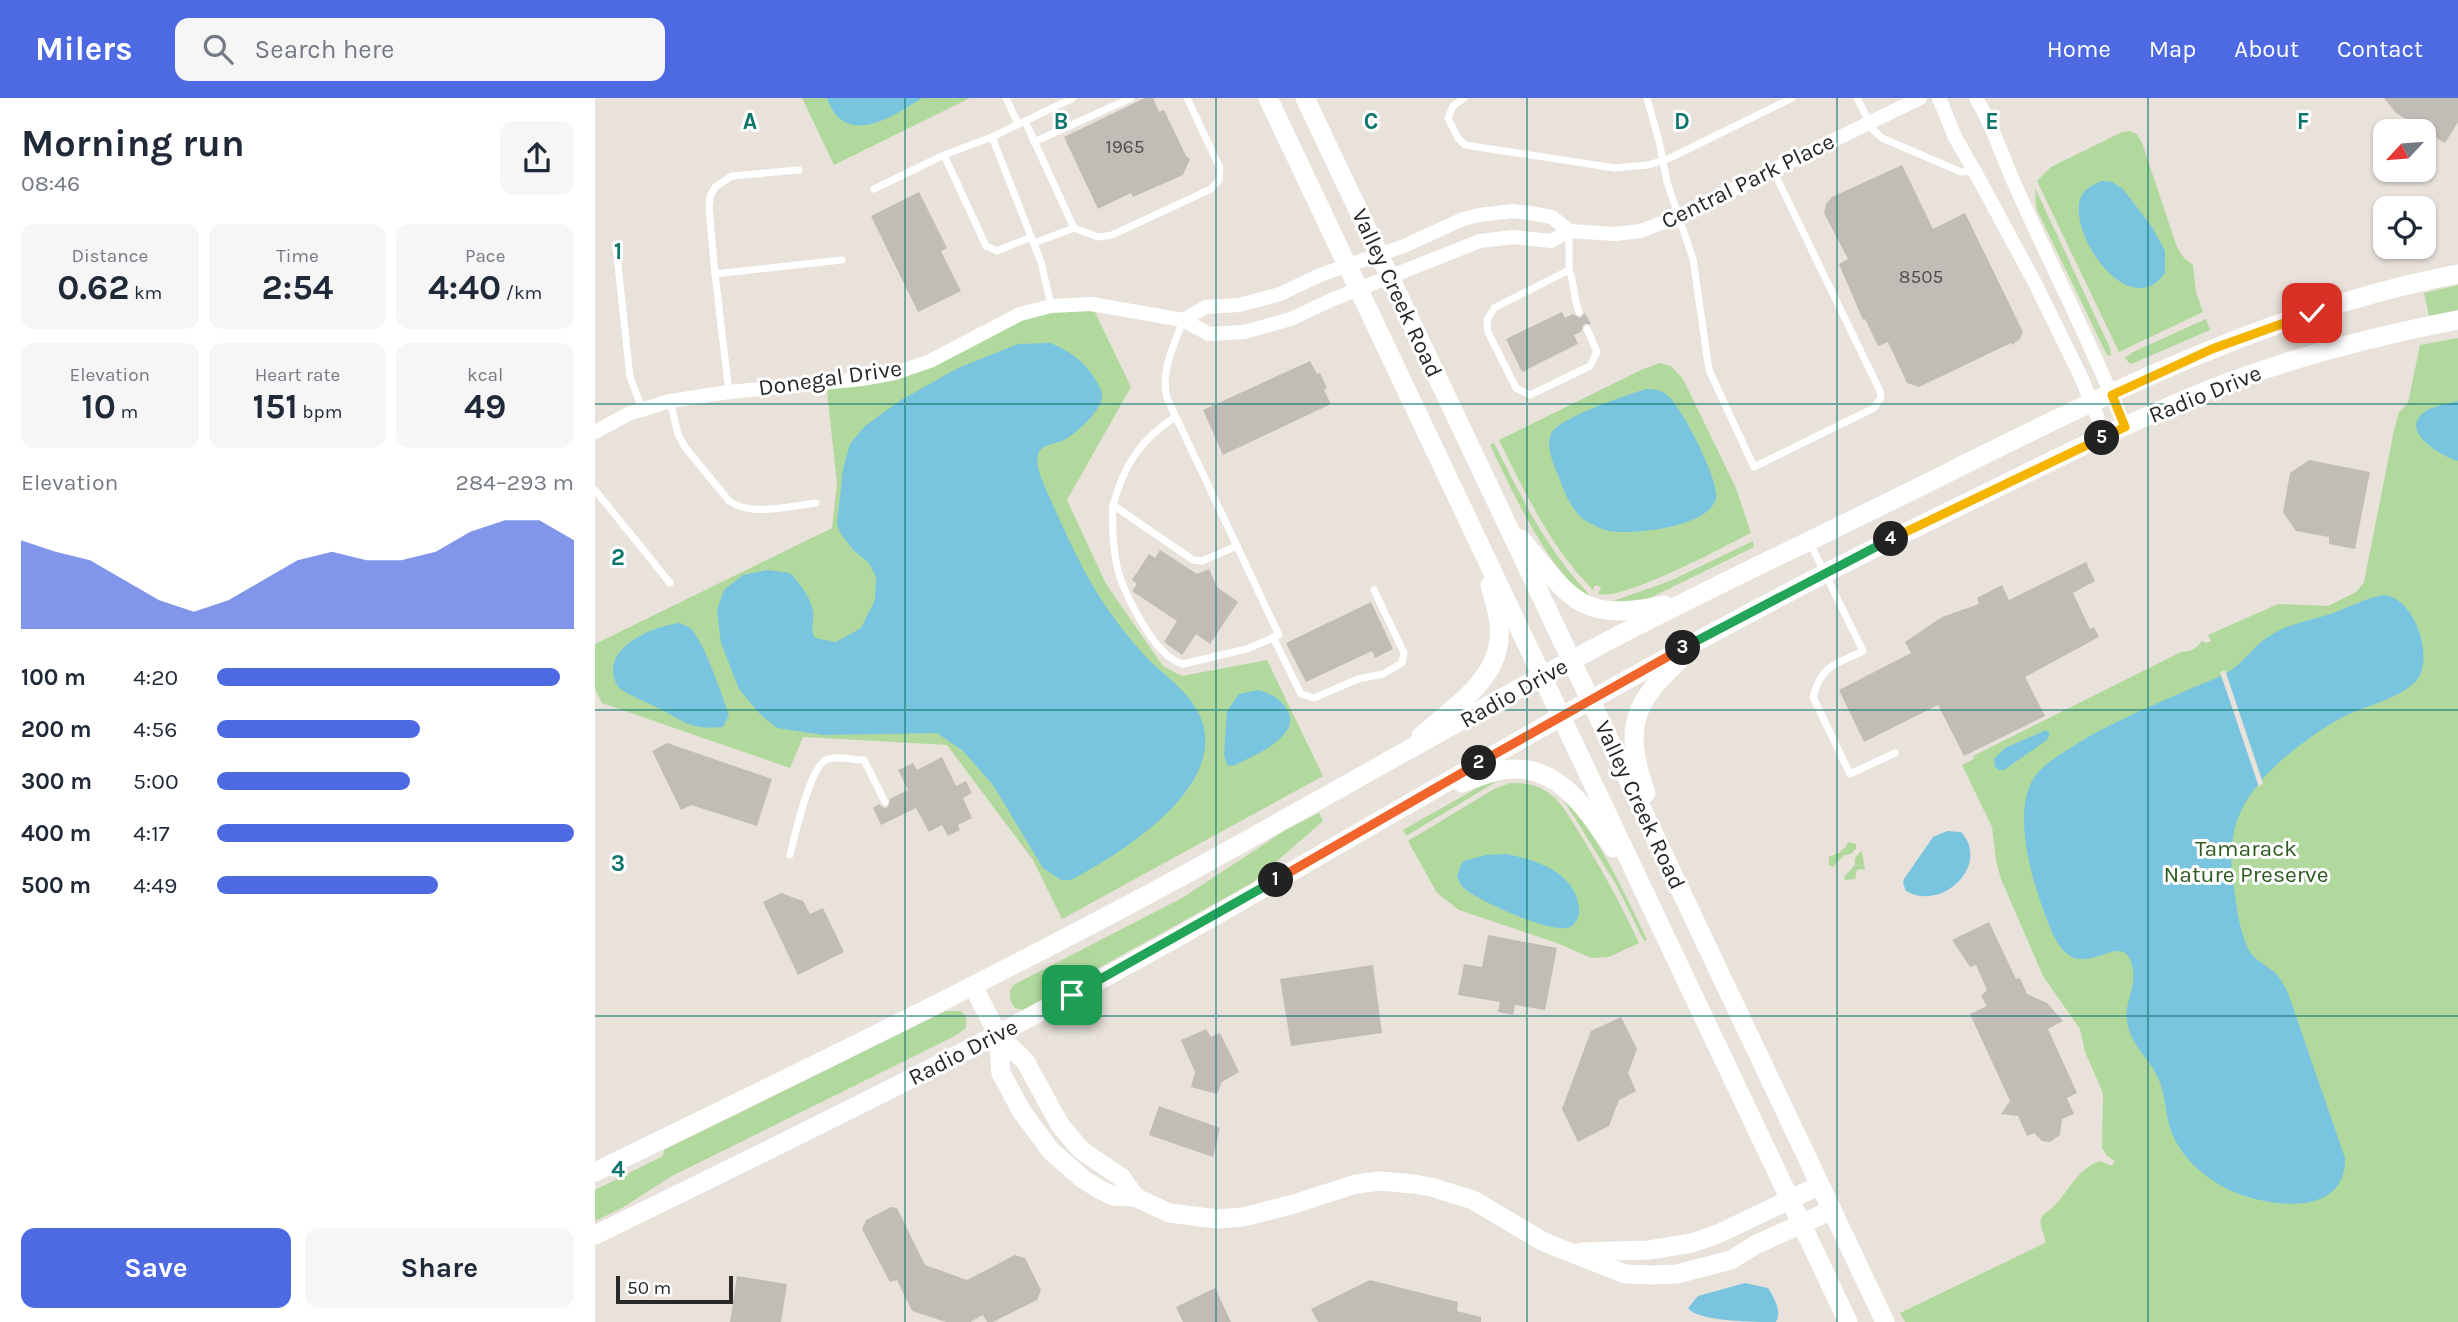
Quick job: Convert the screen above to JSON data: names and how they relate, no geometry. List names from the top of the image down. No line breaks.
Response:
{"streets":{"main road":["Valley Creek Road","Radio Drive"],"street":["Central Park Place","Donegal Drive"]},"crossings":[["Central Park Place","Valley Creek Road"],["Central Park Place","Donegal Drive"],["Valley Creek Road","Donegal Drive"],["Valley Creek Road","Radio Drive"]],"parks":["Tamarack Nature Preserve"],"house_numbers":["1965","8505"],"scale_bar":"50 m","north":"bottom left","page":{"header":"Milers","search":"Search here","nav":["Home","Map","About","Contact"],"heading":["Morning run","08:46"],"stats":[["Distance","0.62 km"],["Time","2:54"],["Pace","4:40 /km"],["Elevation","10 m"],["Heart rate","151 bpm"],["kcal","49"]],"pins":["5","4","3","2","1"],"chart":["Elevation","284–293 m"],"list":[{"name":"100 m","note":"4:20"},{"name":"200 m","note":"4:56"},{"name":"300 m","note":"5:00"},{"name":"400 m","note":"4:17"},{"name":"500 m","note":"4:49"}],"buttons":["Save","Share"],"scale":"50 m"},"grid":{"columns":["A","B","C","D","E","F"],"rows":["1","2","3","4"]}}
